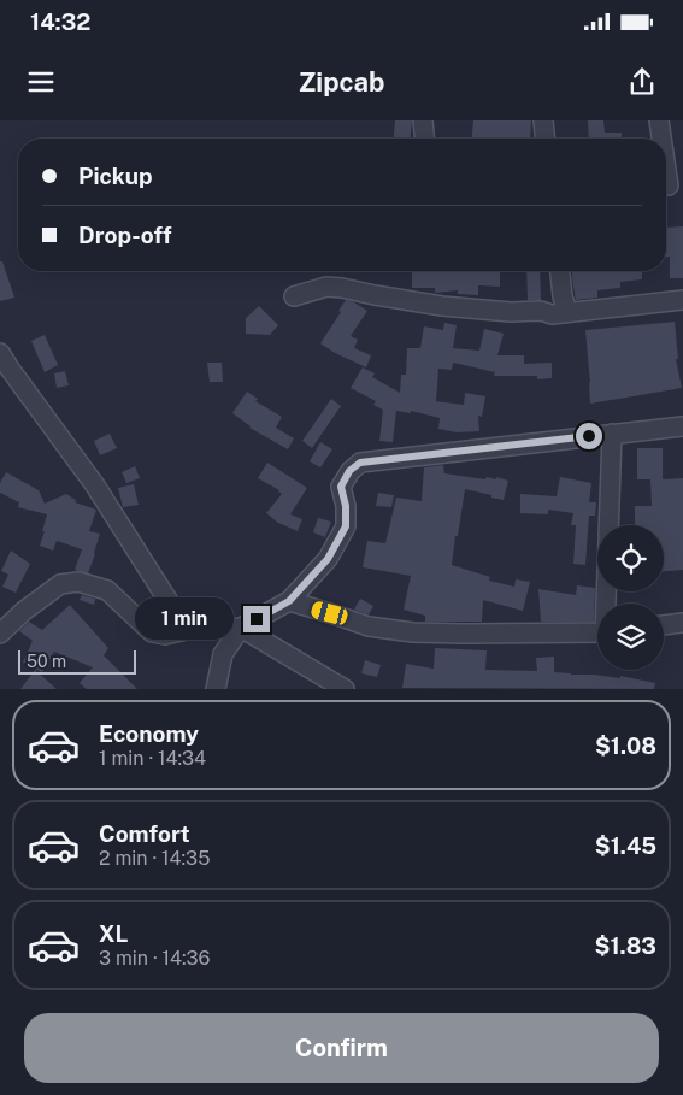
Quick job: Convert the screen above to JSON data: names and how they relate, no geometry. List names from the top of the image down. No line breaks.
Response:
{"scale_bar":"50 m","page":{"status":"14:32","header":"Zipcab","banner":["Pickup","Drop-off"],"bubble":"1 min","scale":"50 m","list":[{"name":"Economy","note":"1 min · 14:34","value":"$1.08"},{"name":"Comfort","note":"2 min · 14:35","value":"$1.45"},{"name":"XL","note":"3 min · 14:36","value":"$1.83"}],"buttons":"Confirm"}}
